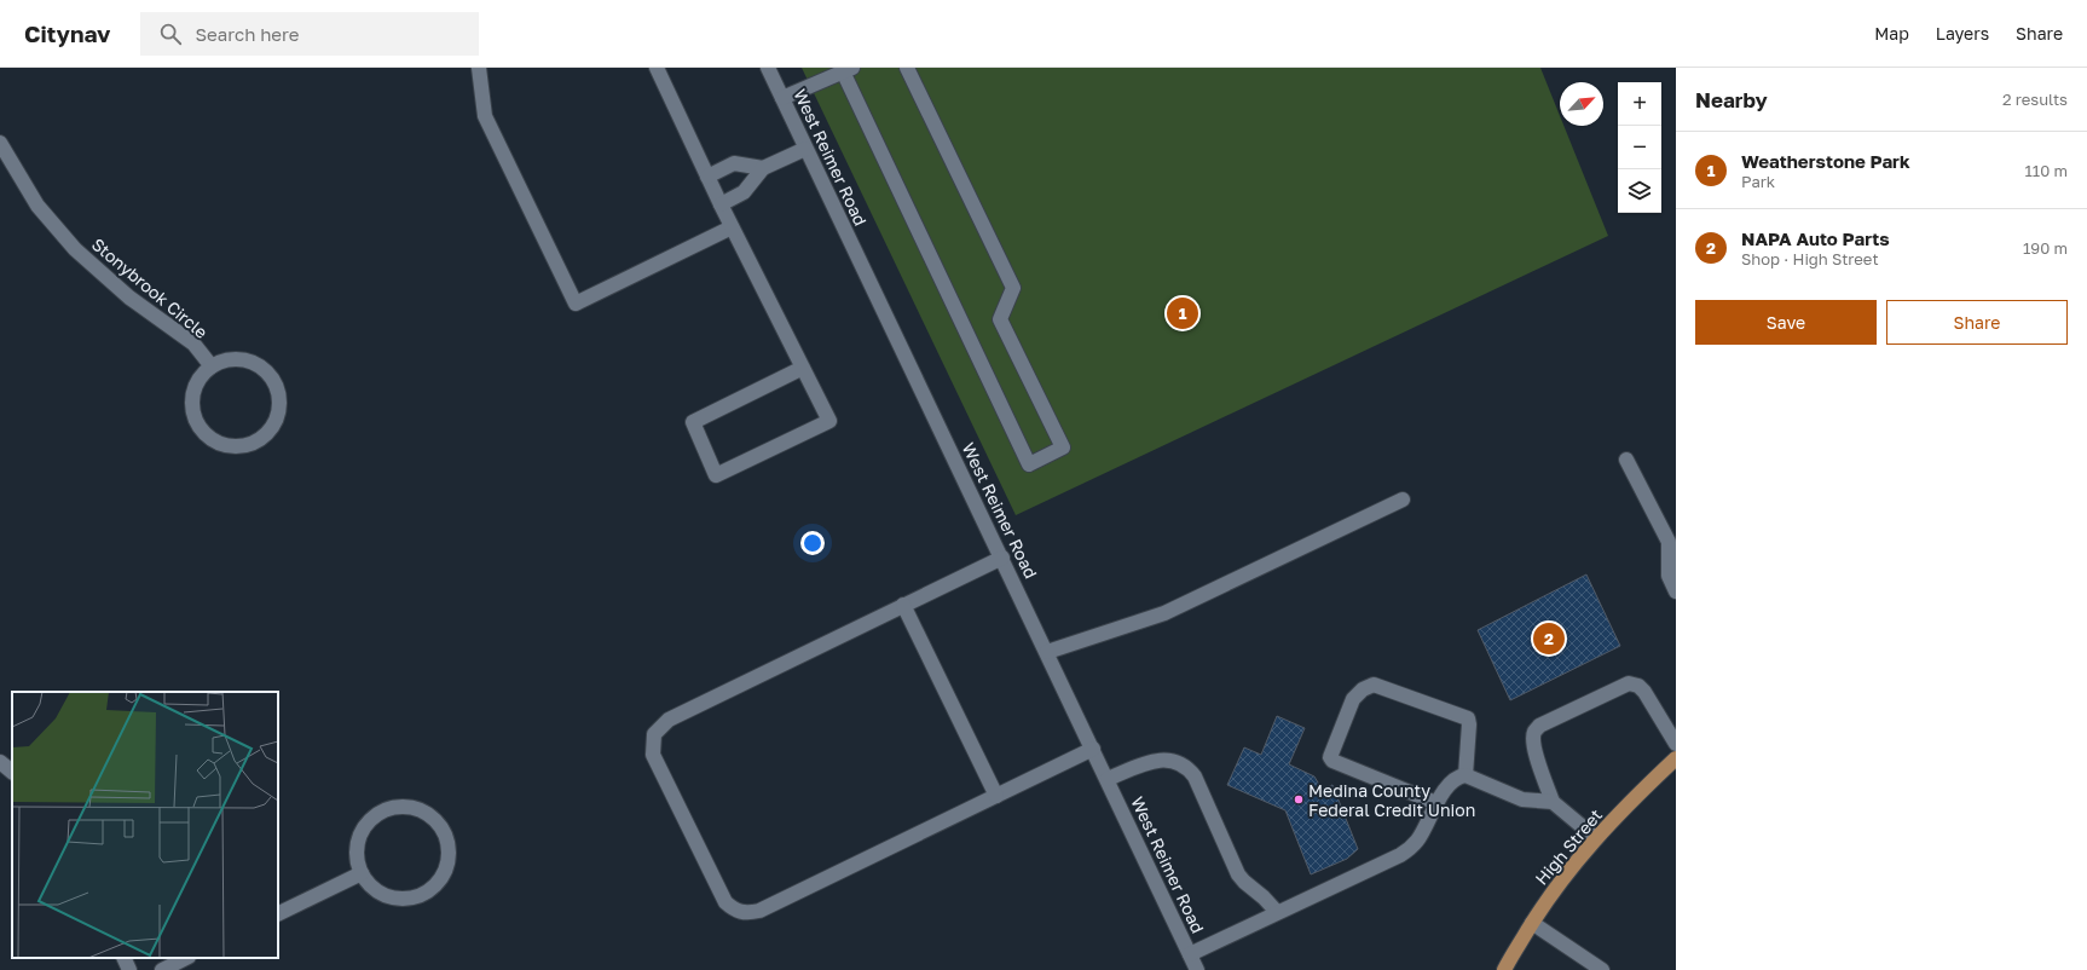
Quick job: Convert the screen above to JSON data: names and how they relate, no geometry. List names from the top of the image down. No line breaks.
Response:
{"streets":{"main road":["High Street"],"street":["West Reimer Road","Stonybrook Circle"]},"places":["Medina County Federal Credit Union"],"north":"top right","page":{"header":"Citynav","search":"Search here","nav":["Map","Layers","Share"],"heading":["Nearby","2 results"],"map_buttons":["+","−"],"list":[{"mark":"1","name":"Weatherstone Park","note":"Park","value":"110 m"},{"mark":"2","name":"NAPA Auto Parts","note":"Shop · High Street","value":"190 m"}],"buttons":["Save","Share"],"pins":["1","2"]}}
